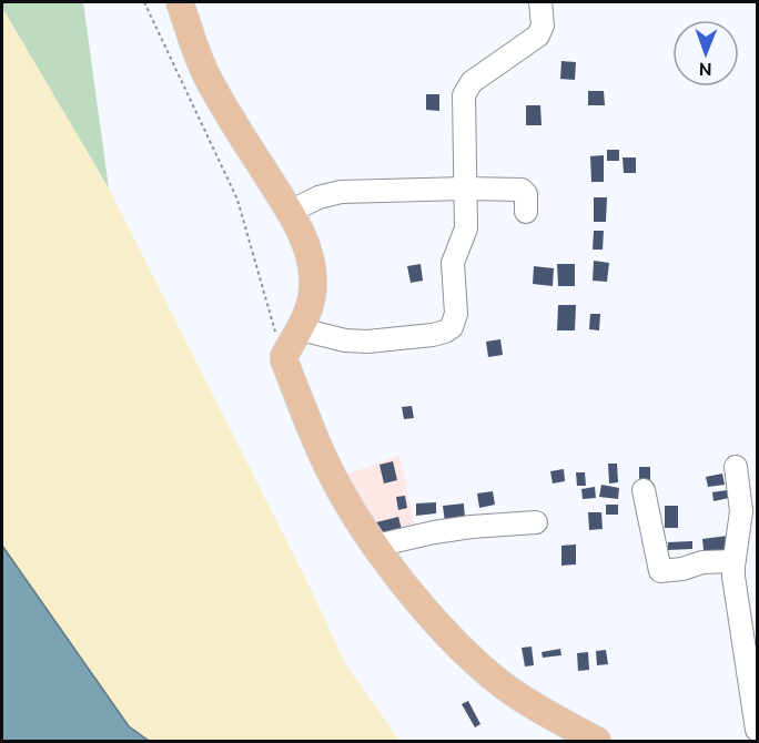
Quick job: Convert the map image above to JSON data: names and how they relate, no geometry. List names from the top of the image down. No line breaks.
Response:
{"north":"bottom"}
